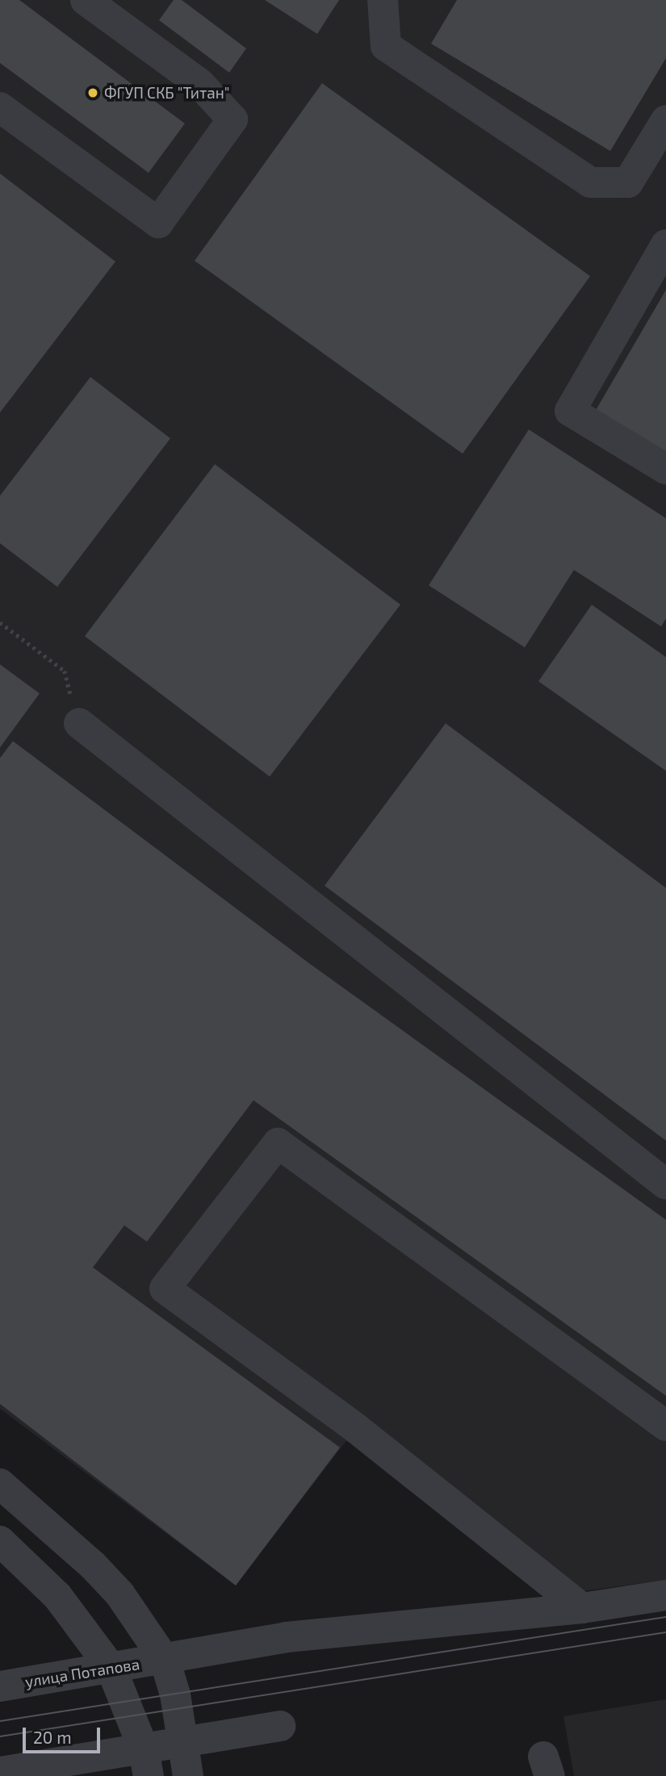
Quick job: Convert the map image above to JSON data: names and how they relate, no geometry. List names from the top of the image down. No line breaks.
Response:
{"streets":{"street":["улица Потапова"]},"places":["ФГУП СКБ \"Титан\""],"scale_bar":"20 m"}
